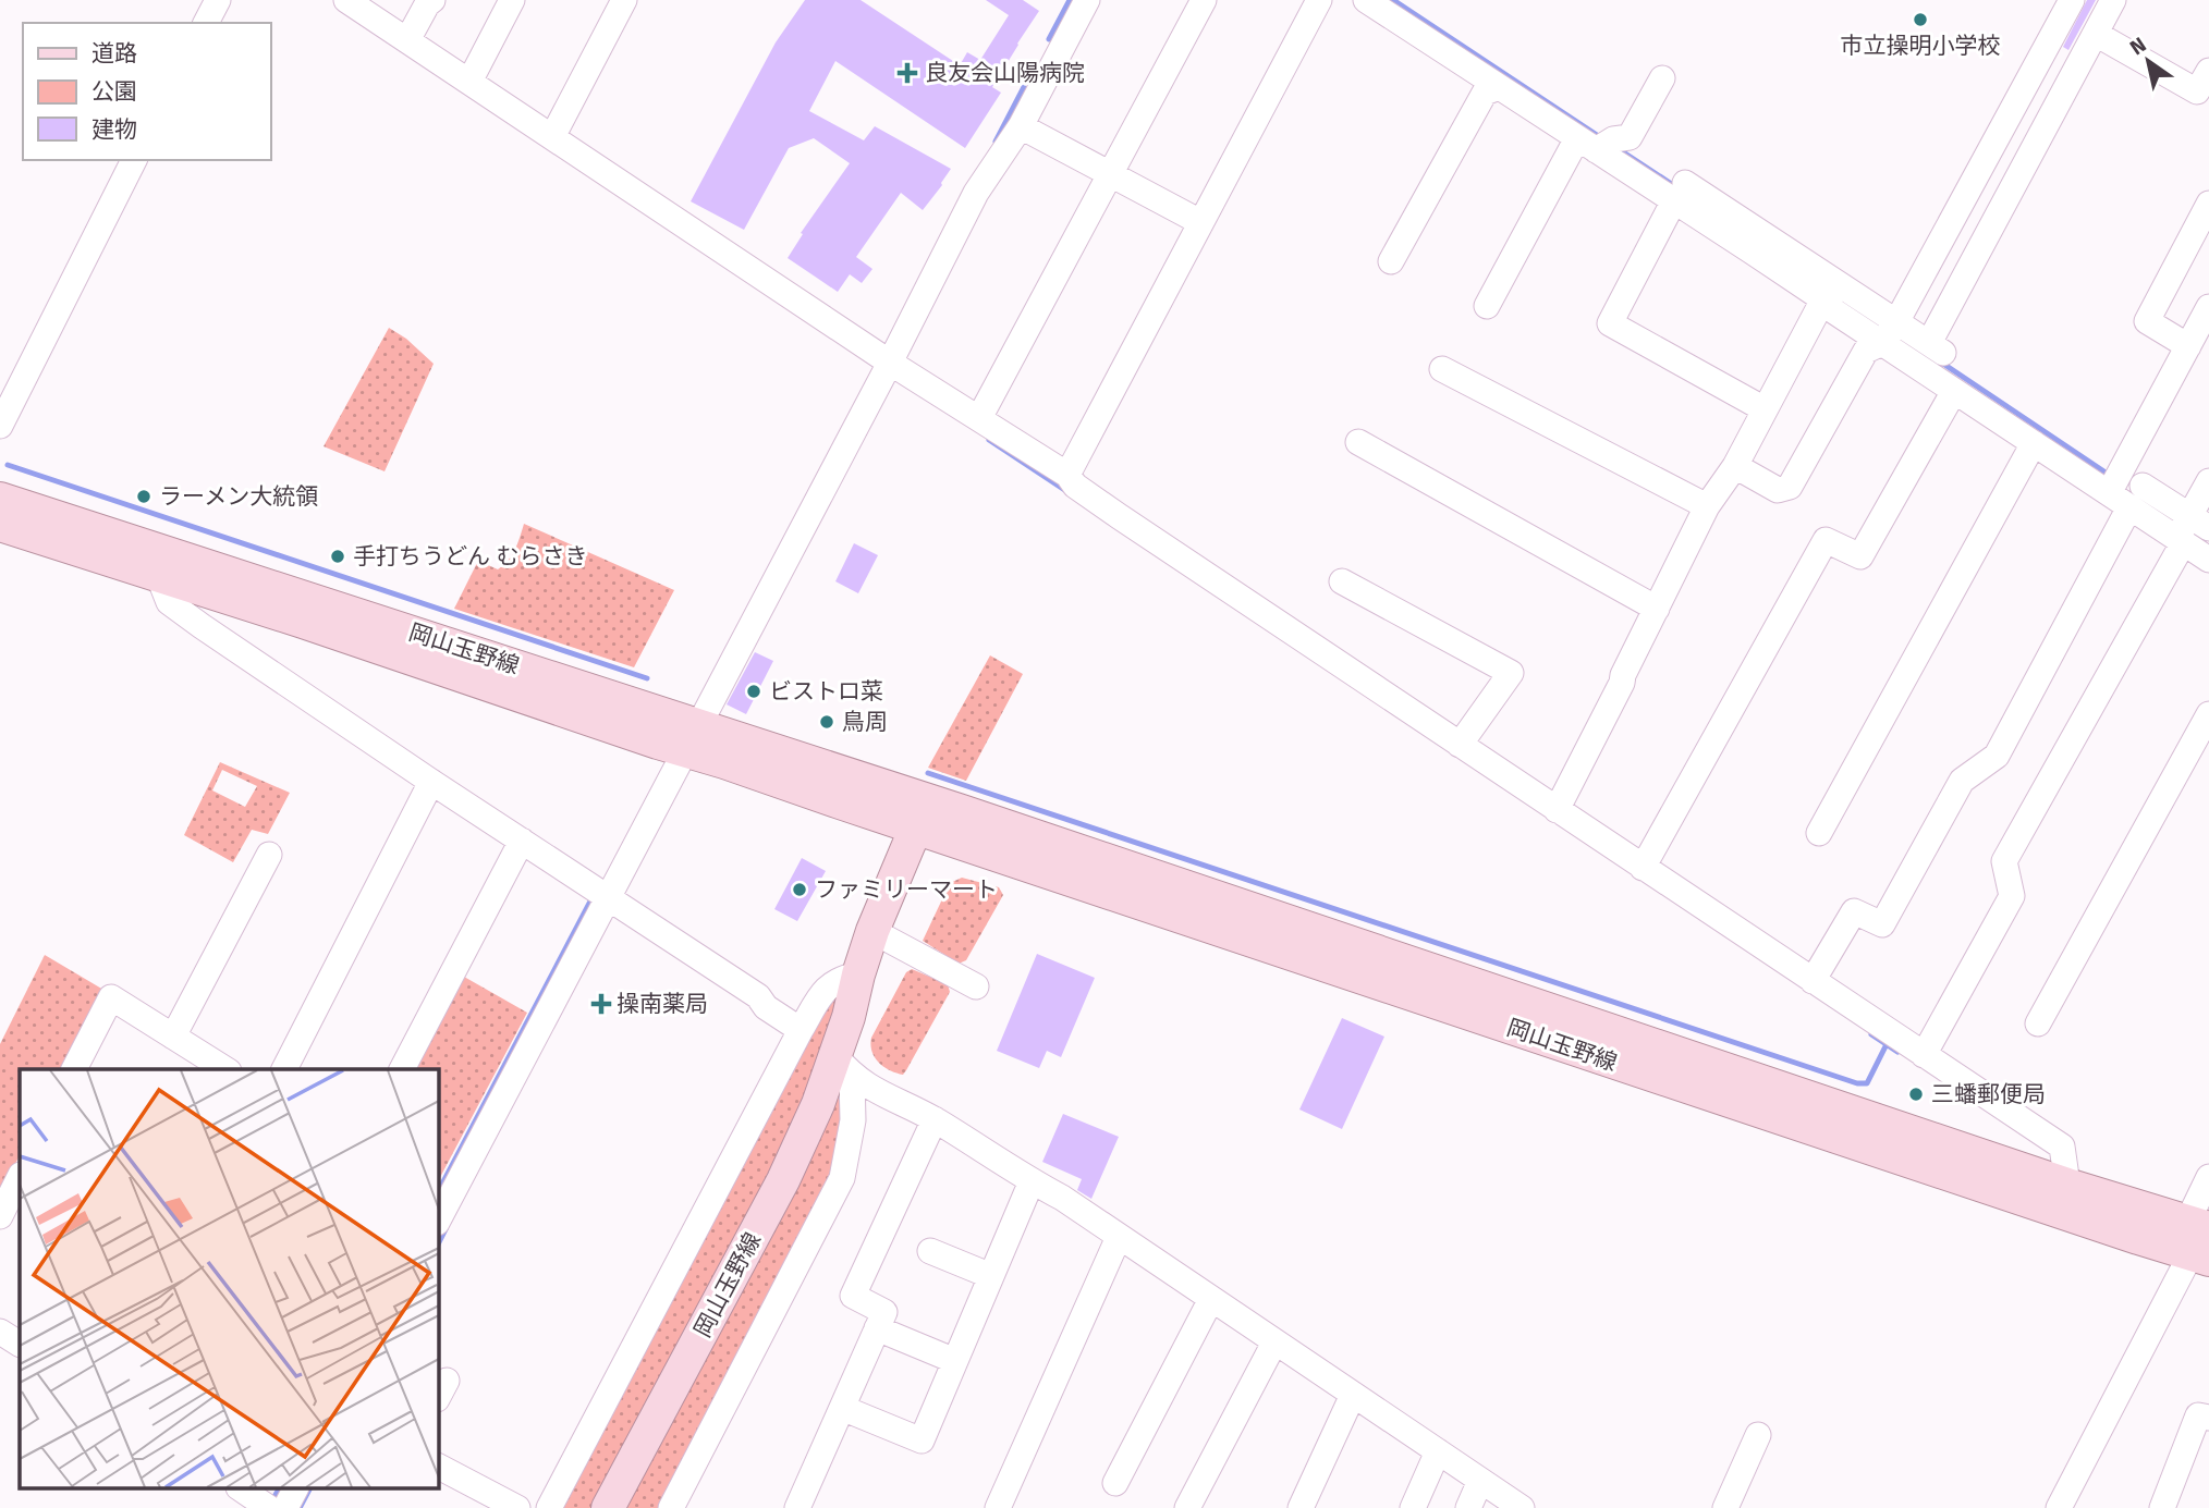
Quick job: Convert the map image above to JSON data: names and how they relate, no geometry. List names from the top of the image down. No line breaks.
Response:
{"streets":{"main road":["岡山玉野線"]},"places":{"other":["市立操明小学校","ラーメン大統領","手打ちうどん むらさき","ビストロ菜","鳥周","ファミリーマート","三蟠郵便局"],"health":["良友会山陽病院","操南薬局"]},"legend":["道路","公園","建物"],"north":"top left"}
